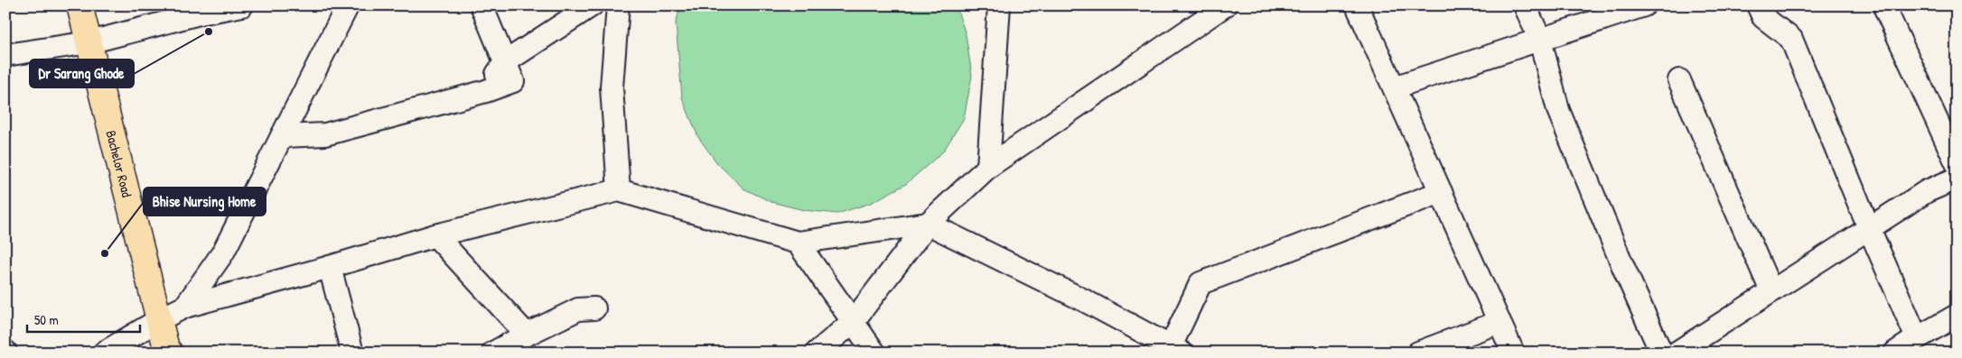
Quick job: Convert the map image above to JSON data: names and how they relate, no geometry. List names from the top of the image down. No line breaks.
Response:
{"streets":{"main road":["Bachelor Road"]},"places":["Dr Sarang Ghode","Bhise Nursing Home"],"scale_bar":"50 m"}
